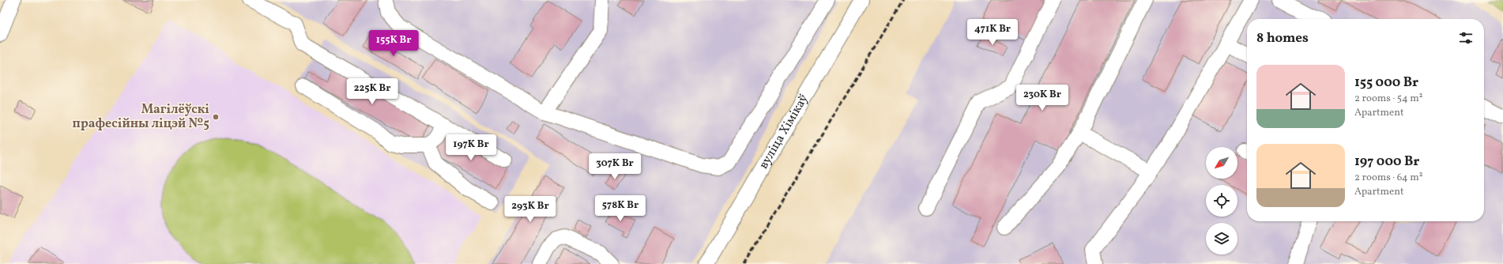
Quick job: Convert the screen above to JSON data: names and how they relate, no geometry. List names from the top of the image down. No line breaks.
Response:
{"streets":{"street":["вуліца Хімікаў"]},"places":["Магілёўскі прафесійны ліцэй №5"],"north":"bottom left","page":{"price":["471K Br","155K Br","225K Br","230K Br","197K Br","307K Br","578K Br","293K Br"],"heading":"8 homes","list":[{"name":"155 000 Br","note":"2 rooms · 54 m² · Apartment"},{"name":"197 000 Br","note":"2 rooms · 64 m² · Apartment"}]}}
